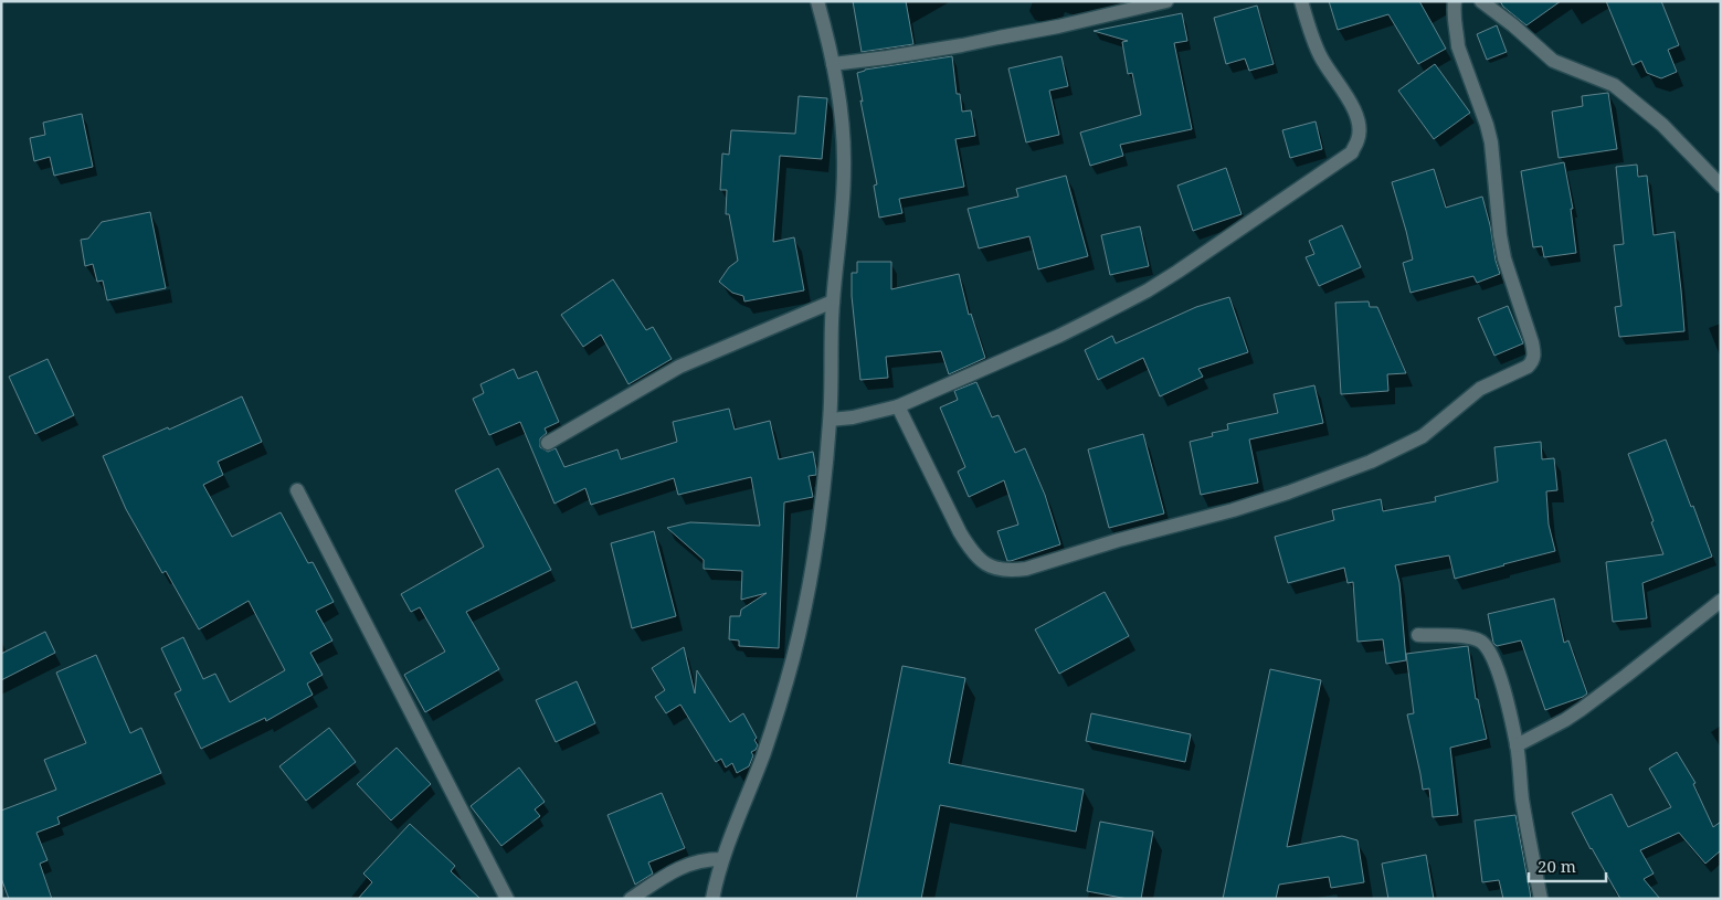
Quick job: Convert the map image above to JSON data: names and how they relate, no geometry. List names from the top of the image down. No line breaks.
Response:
{"scale_bar":"20 m"}
